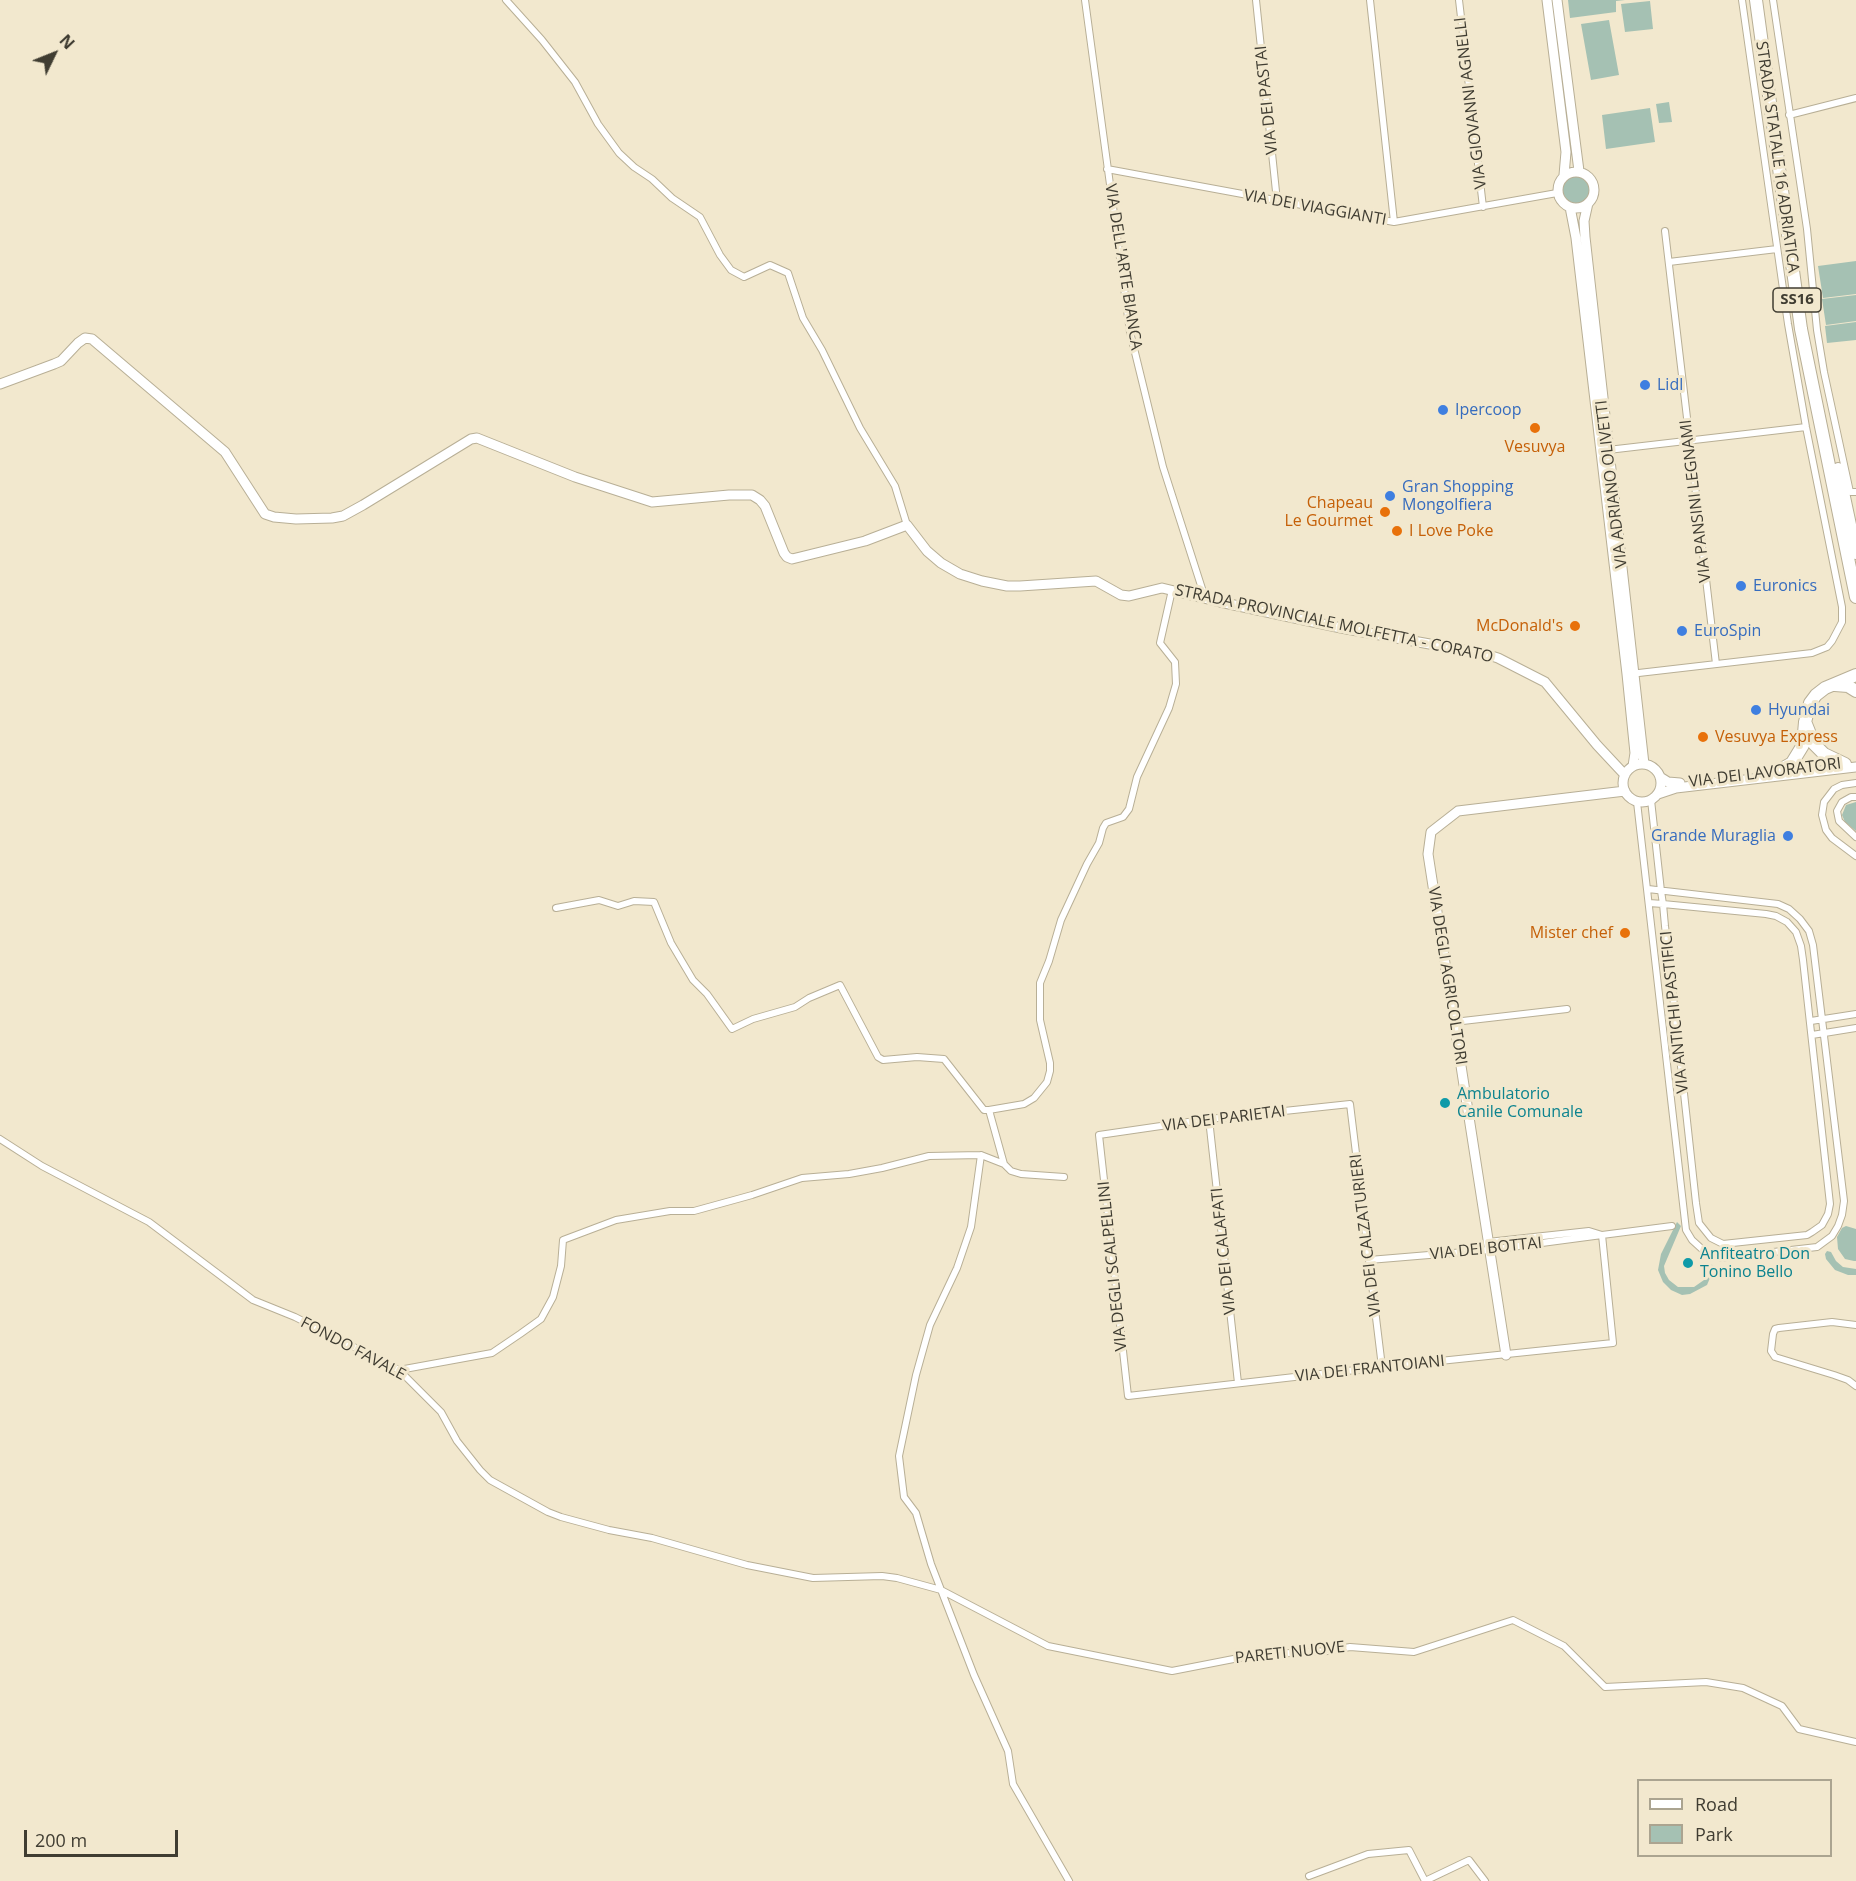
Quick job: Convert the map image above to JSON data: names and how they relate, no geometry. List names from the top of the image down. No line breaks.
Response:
{"streets":{"highway":["STRADA STATALE 16 ADRIATICA","SS16"],"street":["VIA DEI PASTAI","VIA GIOVANNI AGNELLI","VIA DEI VIAGGIANTI","VIA DELL'ARTE BIANCA","VIA ADRIANO OLIVETTI","VIA PANSINI LEGNAMI","STRADA PROVINCIALE MOLFETTA - CORATO","VIA DEI LAVORATORI","VIA DEGLI AGRICOLTORI","VIA ANTICHI PASTIFICI","VIA DEI PARIETAI","VIA DEI CALZATURIERI","VIA DEI BOTTAI","VIA DEI CALAFATI","VIA DEGLI SCALPELLINI","FONDO FAVALE","VIA DEI FRANTOIANI","PARETI NUOVE"]},"crossings":[["VIA DEI PASTAI","VIA DEI VIAGGIANTI"],["VIA GIOVANNI AGNELLI","VIA DEI VIAGGIANTI"],["VIA DEI VIAGGIANTI","VIA DELL'ARTE BIANCA"],["VIA DEI VIAGGIANTI","VIA ADRIANO OLIVETTI"],["VIA DELL'ARTE BIANCA","STRADA PROVINCIALE MOLFETTA - CORATO"],["VIA ADRIANO OLIVETTI","STRADA PROVINCIALE MOLFETTA - CORATO"],["VIA ADRIANO OLIVETTI","VIA DEGLI AGRICOLTORI"],["VIA ADRIANO OLIVETTI","VIA ANTICHI PASTIFICI"],["STRADA PROVINCIALE MOLFETTA - CORATO","VIA DEGLI AGRICOLTORI"],["STRADA PROVINCIALE MOLFETTA - CORATO","VIA ANTICHI PASTIFICI"],["VIA DEGLI AGRICOLTORI","VIA ANTICHI PASTIFICI"],["VIA DEGLI AGRICOLTORI","VIA DEI BOTTAI"],["VIA DEGLI AGRICOLTORI","VIA DEI FRANTOIANI"],["VIA DEI PARIETAI","VIA DEI CALZATURIERI"],["VIA DEI PARIETAI","VIA DEI CALAFATI"],["VIA DEI PARIETAI","VIA DEGLI SCALPELLINI"],["VIA DEI CALZATURIERI","VIA DEI BOTTAI"],["VIA DEI CALZATURIERI","VIA DEI FRANTOIANI"],["VIA DEI BOTTAI","VIA DEI FRANTOIANI"],["VIA DEI CALAFATI","VIA DEI FRANTOIANI"],["VIA DEGLI SCALPELLINI","VIA DEI FRANTOIANI"],["FONDO FAVALE","PARETI NUOVE"]],"places":["Lidl","Ipercoop","Vesuvya","Gran Shopping Mongolfiera","Chapeau Le Gourmet","I Love Poke","Euronics","McDonald's","EuroSpin","Hyundai","Vesuvya Express","Grande Muraglia","Mister chef","Ambulatorio Canile Comunale","Anfiteatro Don Tonino Bello"],"legend":["Road","Park"],"scale_bar":"200 m","north":"top right"}
